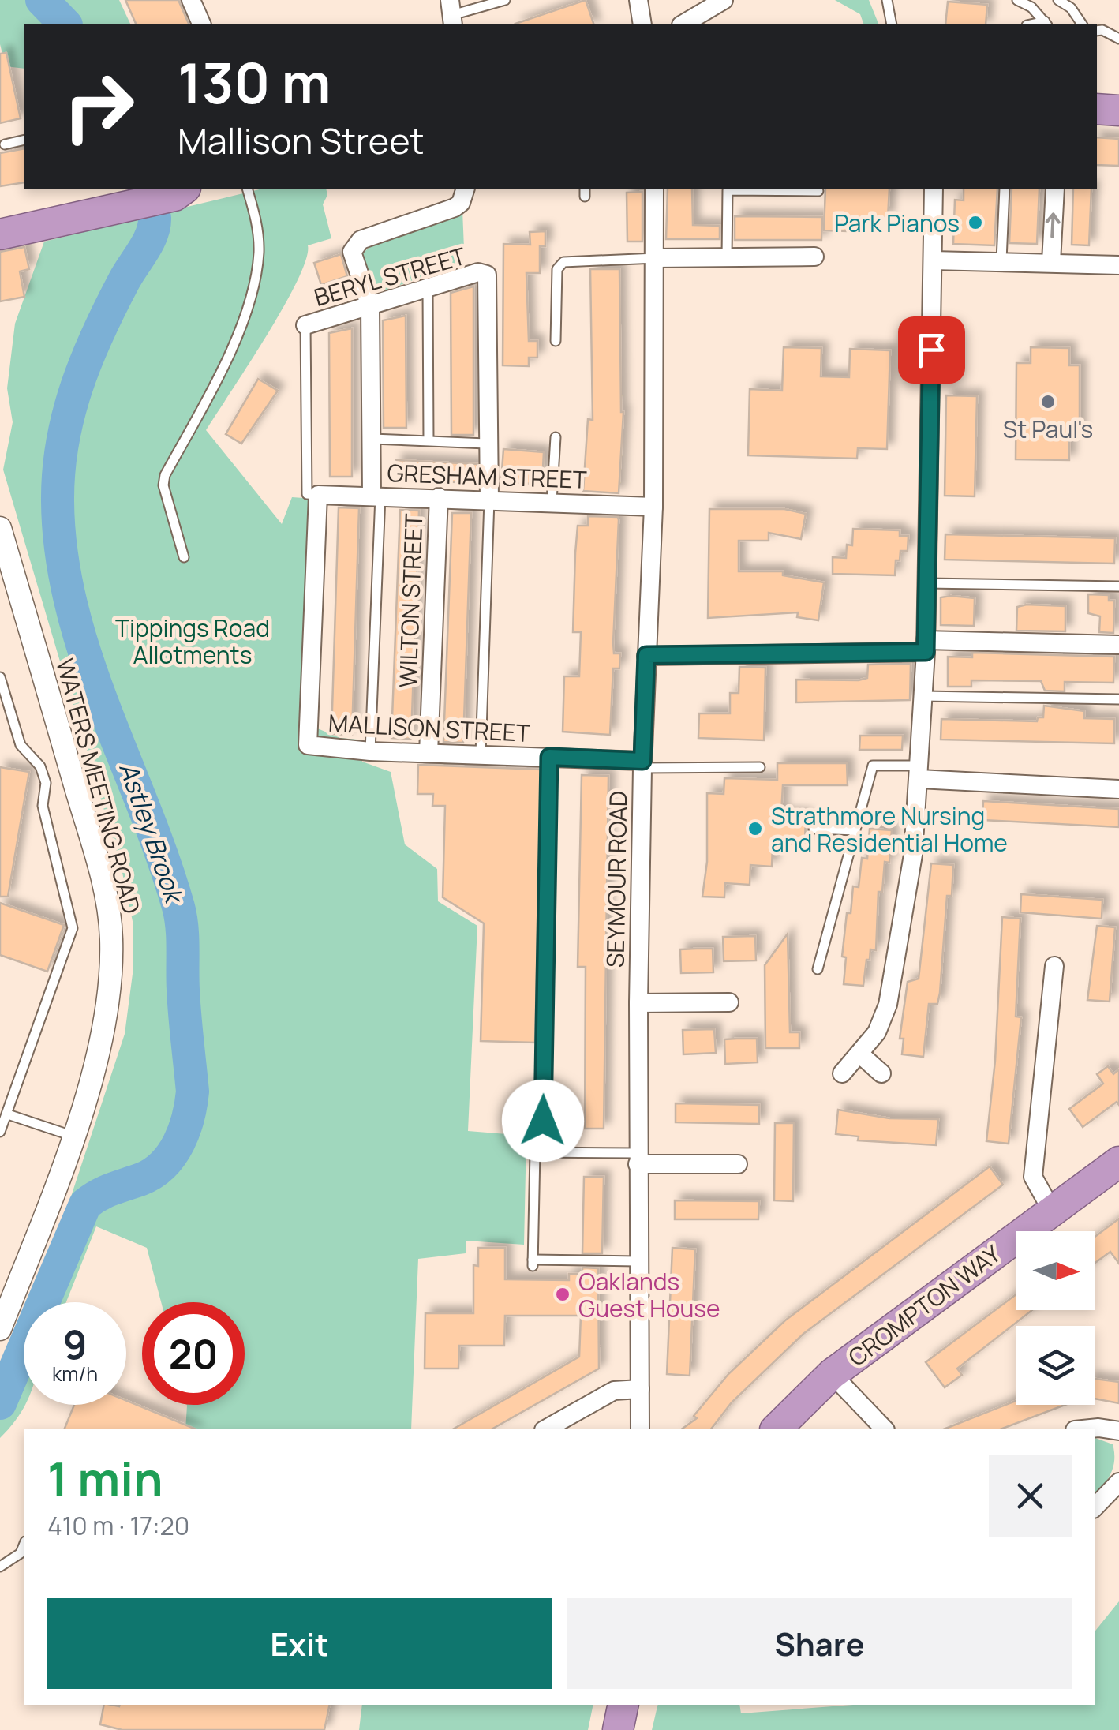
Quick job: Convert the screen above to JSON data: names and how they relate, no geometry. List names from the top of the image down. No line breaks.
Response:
{"streets":{"highway":["CROMPTON WAY"],"street":["BERYL STREET","GRESHAM STREET","WILTON STREET","MALLISON STREET","WATERS MEETING ROAD","SEYMOUR ROAD"]},"crossings":[["GRESHAM STREET","WILTON STREET"],["GRESHAM STREET","MALLISON STREET"],["GRESHAM STREET","SEYMOUR ROAD"],["WILTON STREET","MALLISON STREET"],["MALLISON STREET","SEYMOUR ROAD"]],"water":["Astley Brook"],"parks":["Tippings Road Allotments"],"places":["Park Pianos","St Paul's","Strathmore Nursing and Residential Home","Oaklands Guest House"],"north":"right","page":{"turn":["130 m","Mallison Street"],"speed":"9 km/h","limit":"20","heading":["1 min","410 m · 17:20"],"buttons":["Exit","Share"]}}
